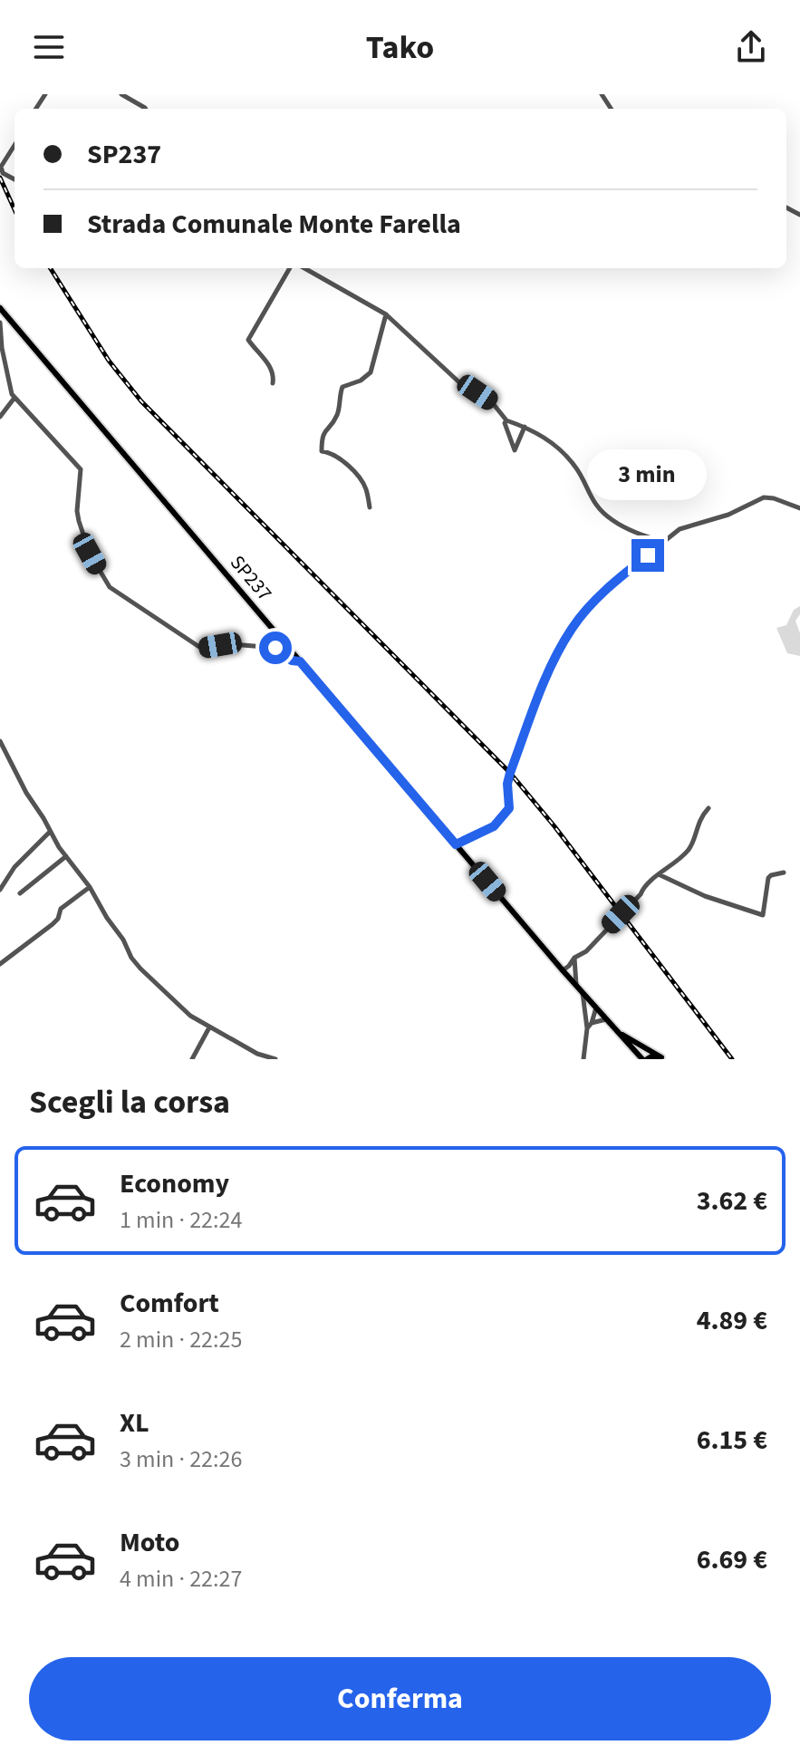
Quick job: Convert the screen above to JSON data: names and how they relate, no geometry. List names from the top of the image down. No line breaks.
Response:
{"streets":{"main road":["SP237"]},"page":{"header":"Tako","banner":["SP237","Strada Comunale Monte Farella"],"bubble":"3 min","heading":"Scegli la corsa","list":[{"name":"Economy","note":"1 min · 22:24","value":"3.62 €"},{"name":"Comfort","note":"2 min · 22:25","value":"4.89 €"},{"name":"XL","note":"3 min · 22:26","value":"6.15 €"},{"name":"Moto","note":"4 min · 22:27","value":"6.69 €"}],"buttons":"Conferma"}}
